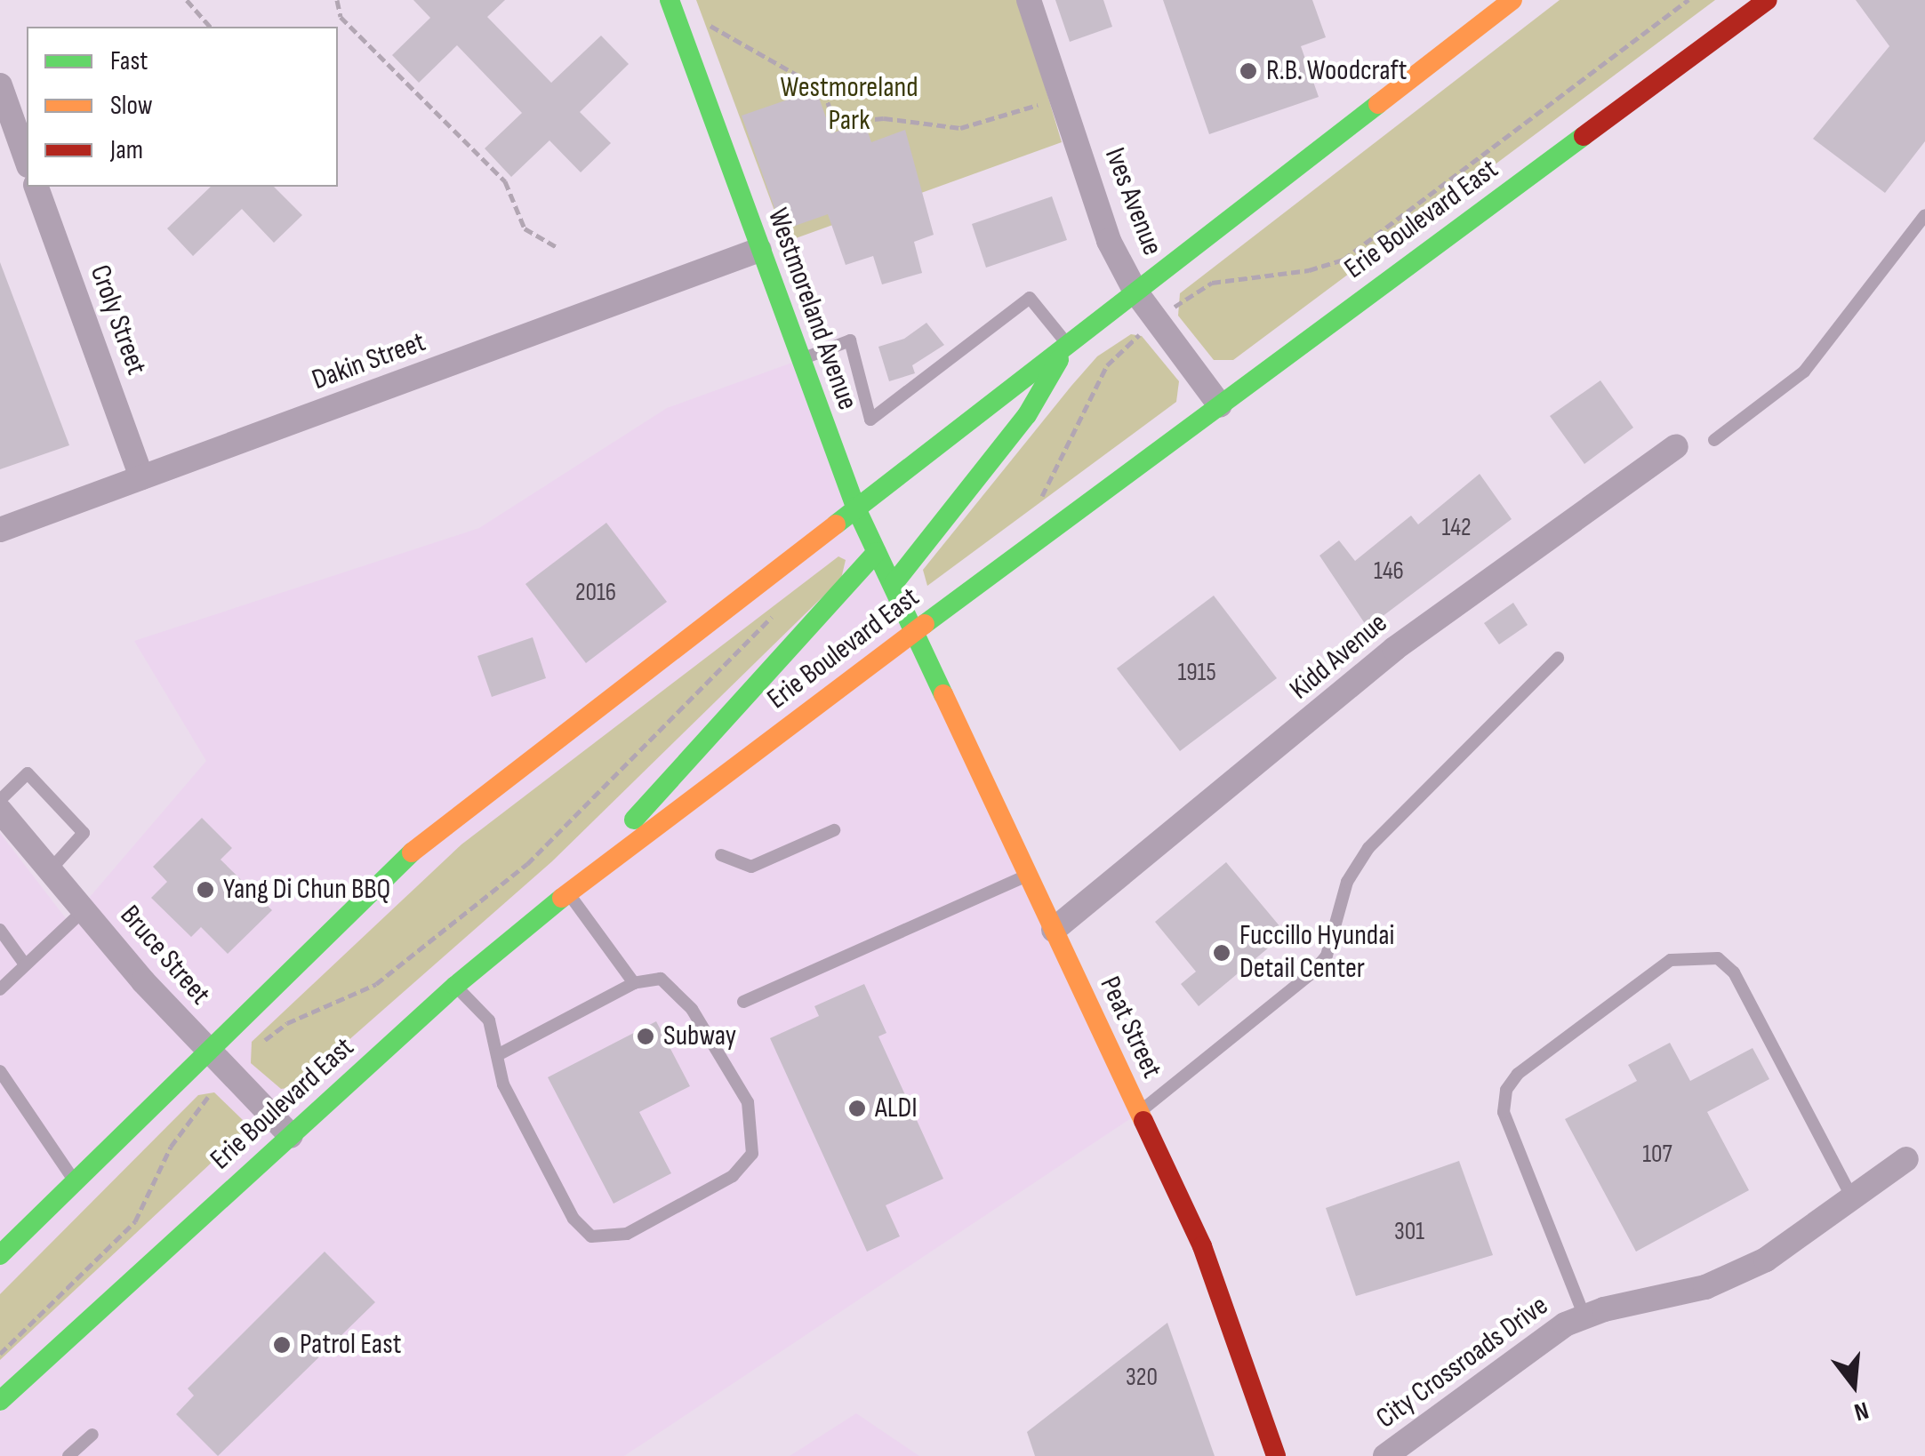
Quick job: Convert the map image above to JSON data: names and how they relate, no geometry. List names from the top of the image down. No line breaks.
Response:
{"streets":{"main road":["Erie Boulevard East","Westmoreland Avenue","Peat Street"],"street":["Ives Avenue","Croly Street","Dakin Street","Kidd Avenue","Bruce Street","City Crossroads Drive"]},"crossings":[["Ives Avenue","Erie Boulevard East"],["Erie Boulevard East","Westmoreland Avenue"],["Erie Boulevard East","Bruce Street"],["Erie Boulevard East","Peat Street"],["Westmoreland Avenue","Dakin Street"],["Westmoreland Avenue","Peat Street"],["Croly Street","Dakin Street"],["Kidd Avenue","Peat Street"]],"parks":["Westmoreland Park"],"places":["R.B. Woodcraft","Yang Di Chun BBQ","Fuccillo Hyundai Detail Center","Subway","ALDI","Patrol East"],"house_numbers":["142","146","2016","1915","107","301","320"],"legend":["Fast","Slow","Jam"],"north":"bottom"}
